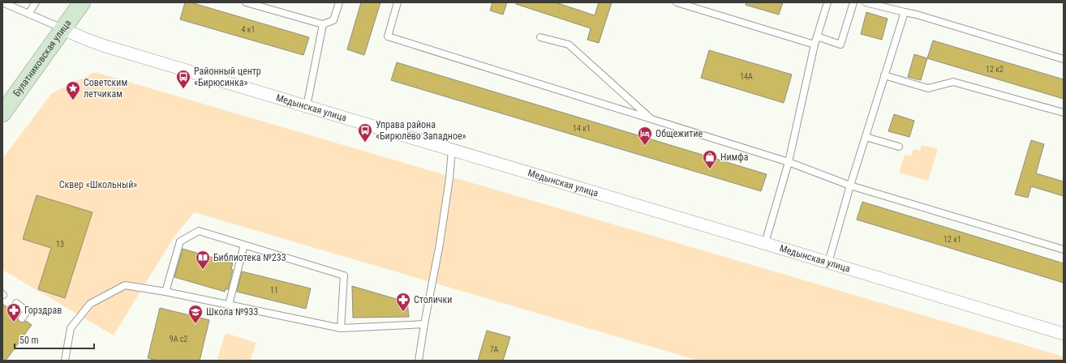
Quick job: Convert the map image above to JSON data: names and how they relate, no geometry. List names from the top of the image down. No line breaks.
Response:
{"streets":{"street":["Булатниковская улица","Медынская улица"]},"crossings":[["Булатниковская улица","Медынская улица"]],"parks":["Сквер «Школьный»"],"places":{"bus stop":["Районный центр «Бирюсинка»","Управа района «Бирюлёво Западное»"],"place":["Cоветским летчикам"],"hotel":["Общежитие"],"shop":["Нимфа"],"library":["Библиотека №233"],"pharmacy":["Столички","Горздрав"],"school or university":["Школа №933"]},"house_numbers":["4 к1","12 к2","14А","14 к1","12 к1","13","11","9А с2","7А"],"scale_bar":"50 m"}
